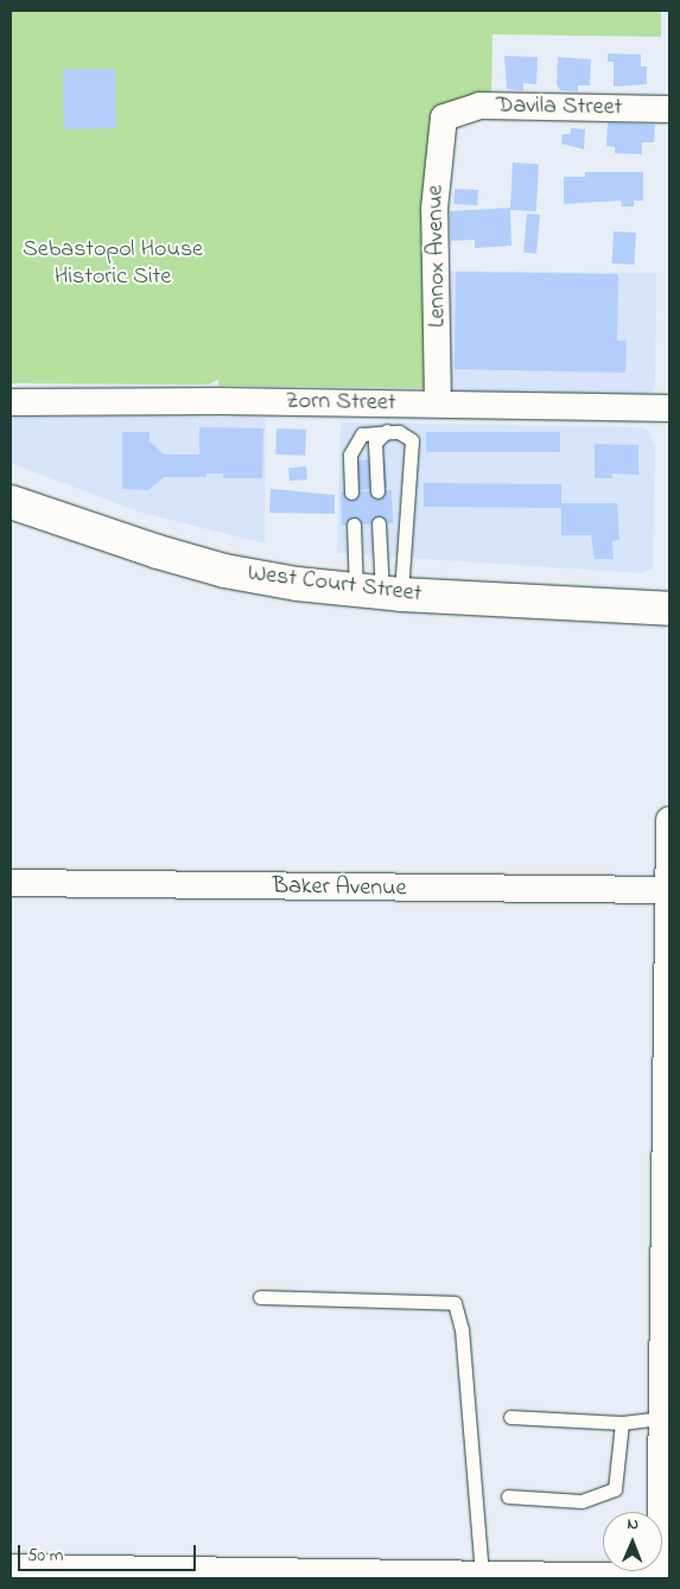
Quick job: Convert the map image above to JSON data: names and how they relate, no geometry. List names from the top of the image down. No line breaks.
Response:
{"streets":{"main road":["West Court Street"],"street":["Davila Street","Lennox Avenue","Zorn Street","Baker Avenue"]},"crossings":[["Davila Street","Lennox Avenue"],["Lennox Avenue","Zorn Street"]],"parks":["Sebastopol House Historic Site"],"scale_bar":"50 m","north":"top"}
